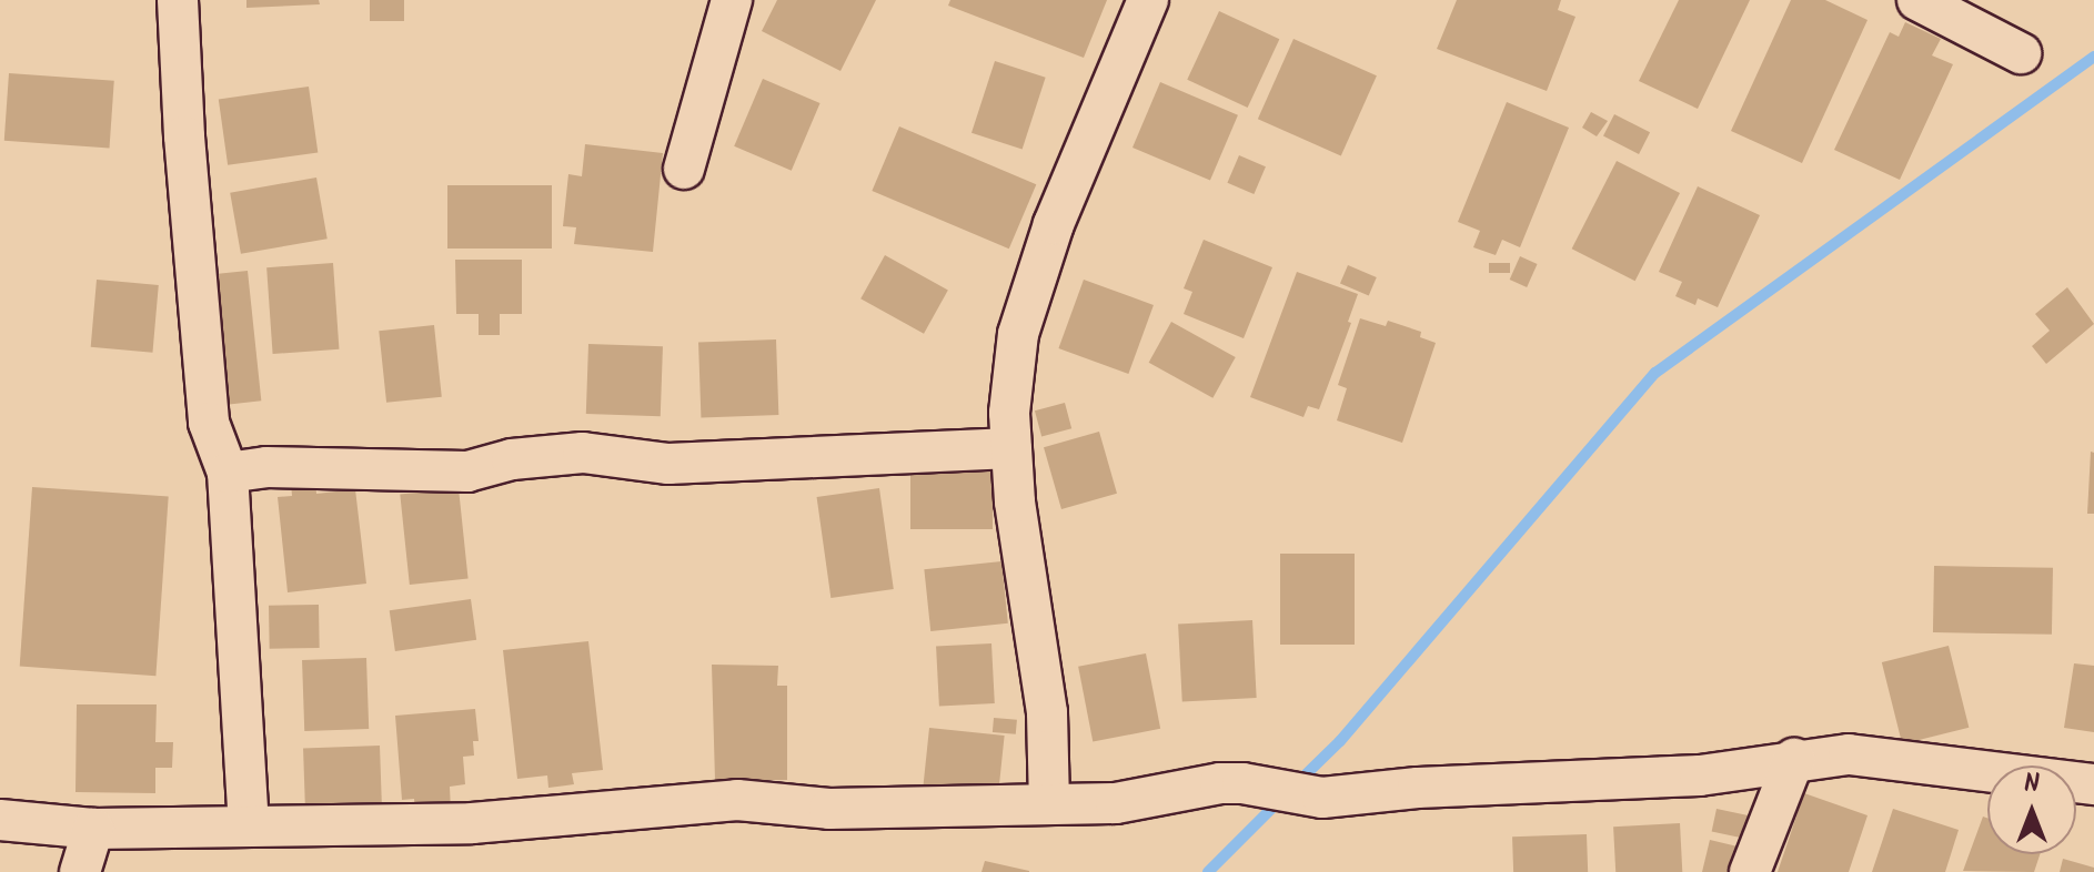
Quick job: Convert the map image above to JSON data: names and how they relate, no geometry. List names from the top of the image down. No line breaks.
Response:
{"north":"top"}
